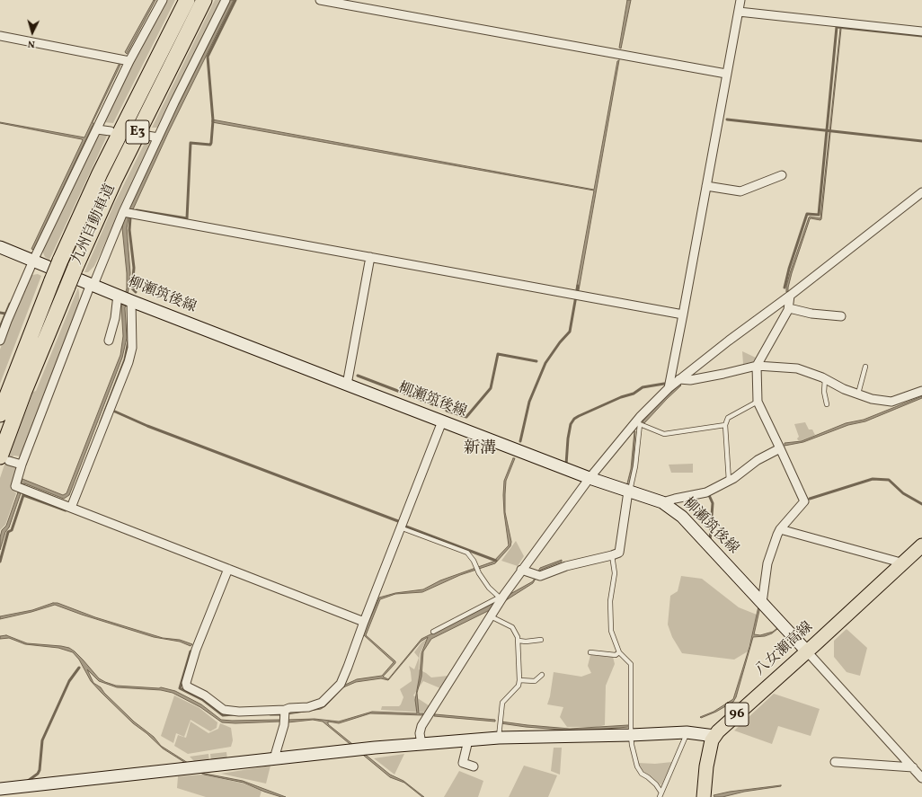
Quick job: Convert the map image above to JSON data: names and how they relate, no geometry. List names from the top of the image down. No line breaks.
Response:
{"streets":{"highway":["E3","九州自動車道"],"main road":["柳瀬筑後線","八女瀬高線","96"]},"crossings":[["柳瀬筑後線","八女瀬高線"],["八女瀬高線","96"]],"districts":["新溝"],"north":"bottom"}
